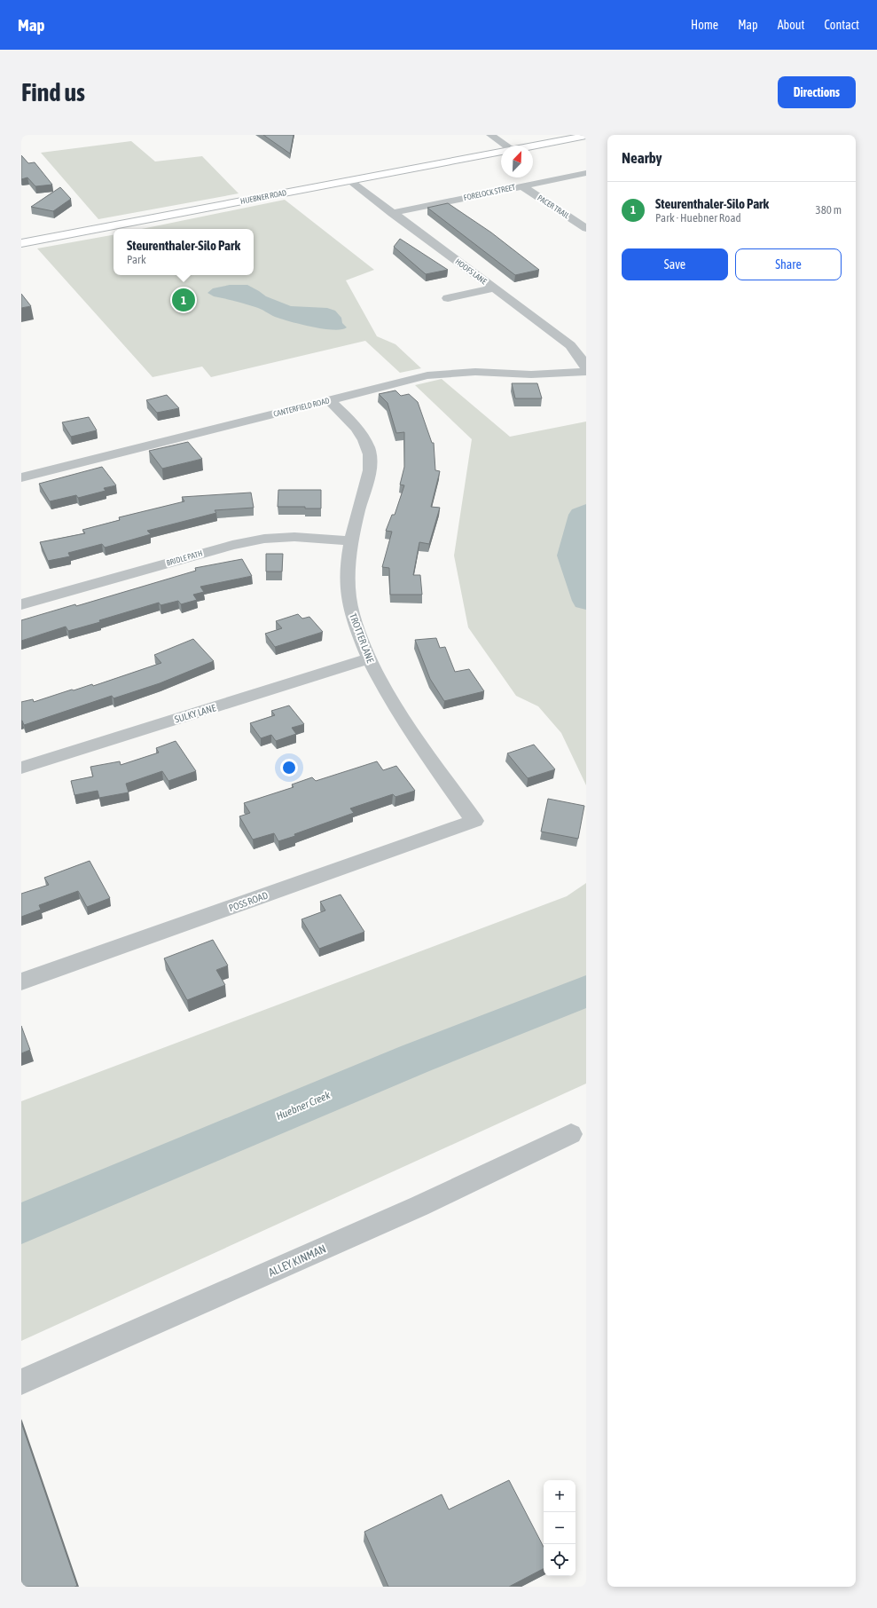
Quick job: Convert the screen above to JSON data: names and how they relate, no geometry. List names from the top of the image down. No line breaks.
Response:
{"streets":{"main road":["HUEBNER ROAD"],"street":["FORELOCK STREET","PACER TRAIL","HOOFS LANE","CANTERFIELD ROAD","BRIDLE PATH","TROTTER LANE","SULKY LANE","POSS ROAD","ALLEY KINMAN"]},"crossings":[["FORELOCK STREET","PACER TRAIL"],["FORELOCK STREET","HOOFS LANE"],["HUEBNER ROAD","HOOFS LANE"],["CANTERFIELD ROAD","TROTTER LANE"],["BRIDLE PATH","TROTTER LANE"],["TROTTER LANE","SULKY LANE"],["TROTTER LANE","POSS ROAD"]],"water":["Huebner Creek"],"north":"top right","page":{"header":"Map","nav":["Home","Map","About","Contact"],"buttons":["Directions",["Save","Share"]],"title":"Find us","heading":"Nearby","list":[{"mark":"1","name":"Steurenthaler-Silo Park","note":"Park · Huebner Road","value":"380 m"}],"popup":["Steurenthaler-Silo Park","Park"],"pins":"1","map_buttons":["+","−"]}}
